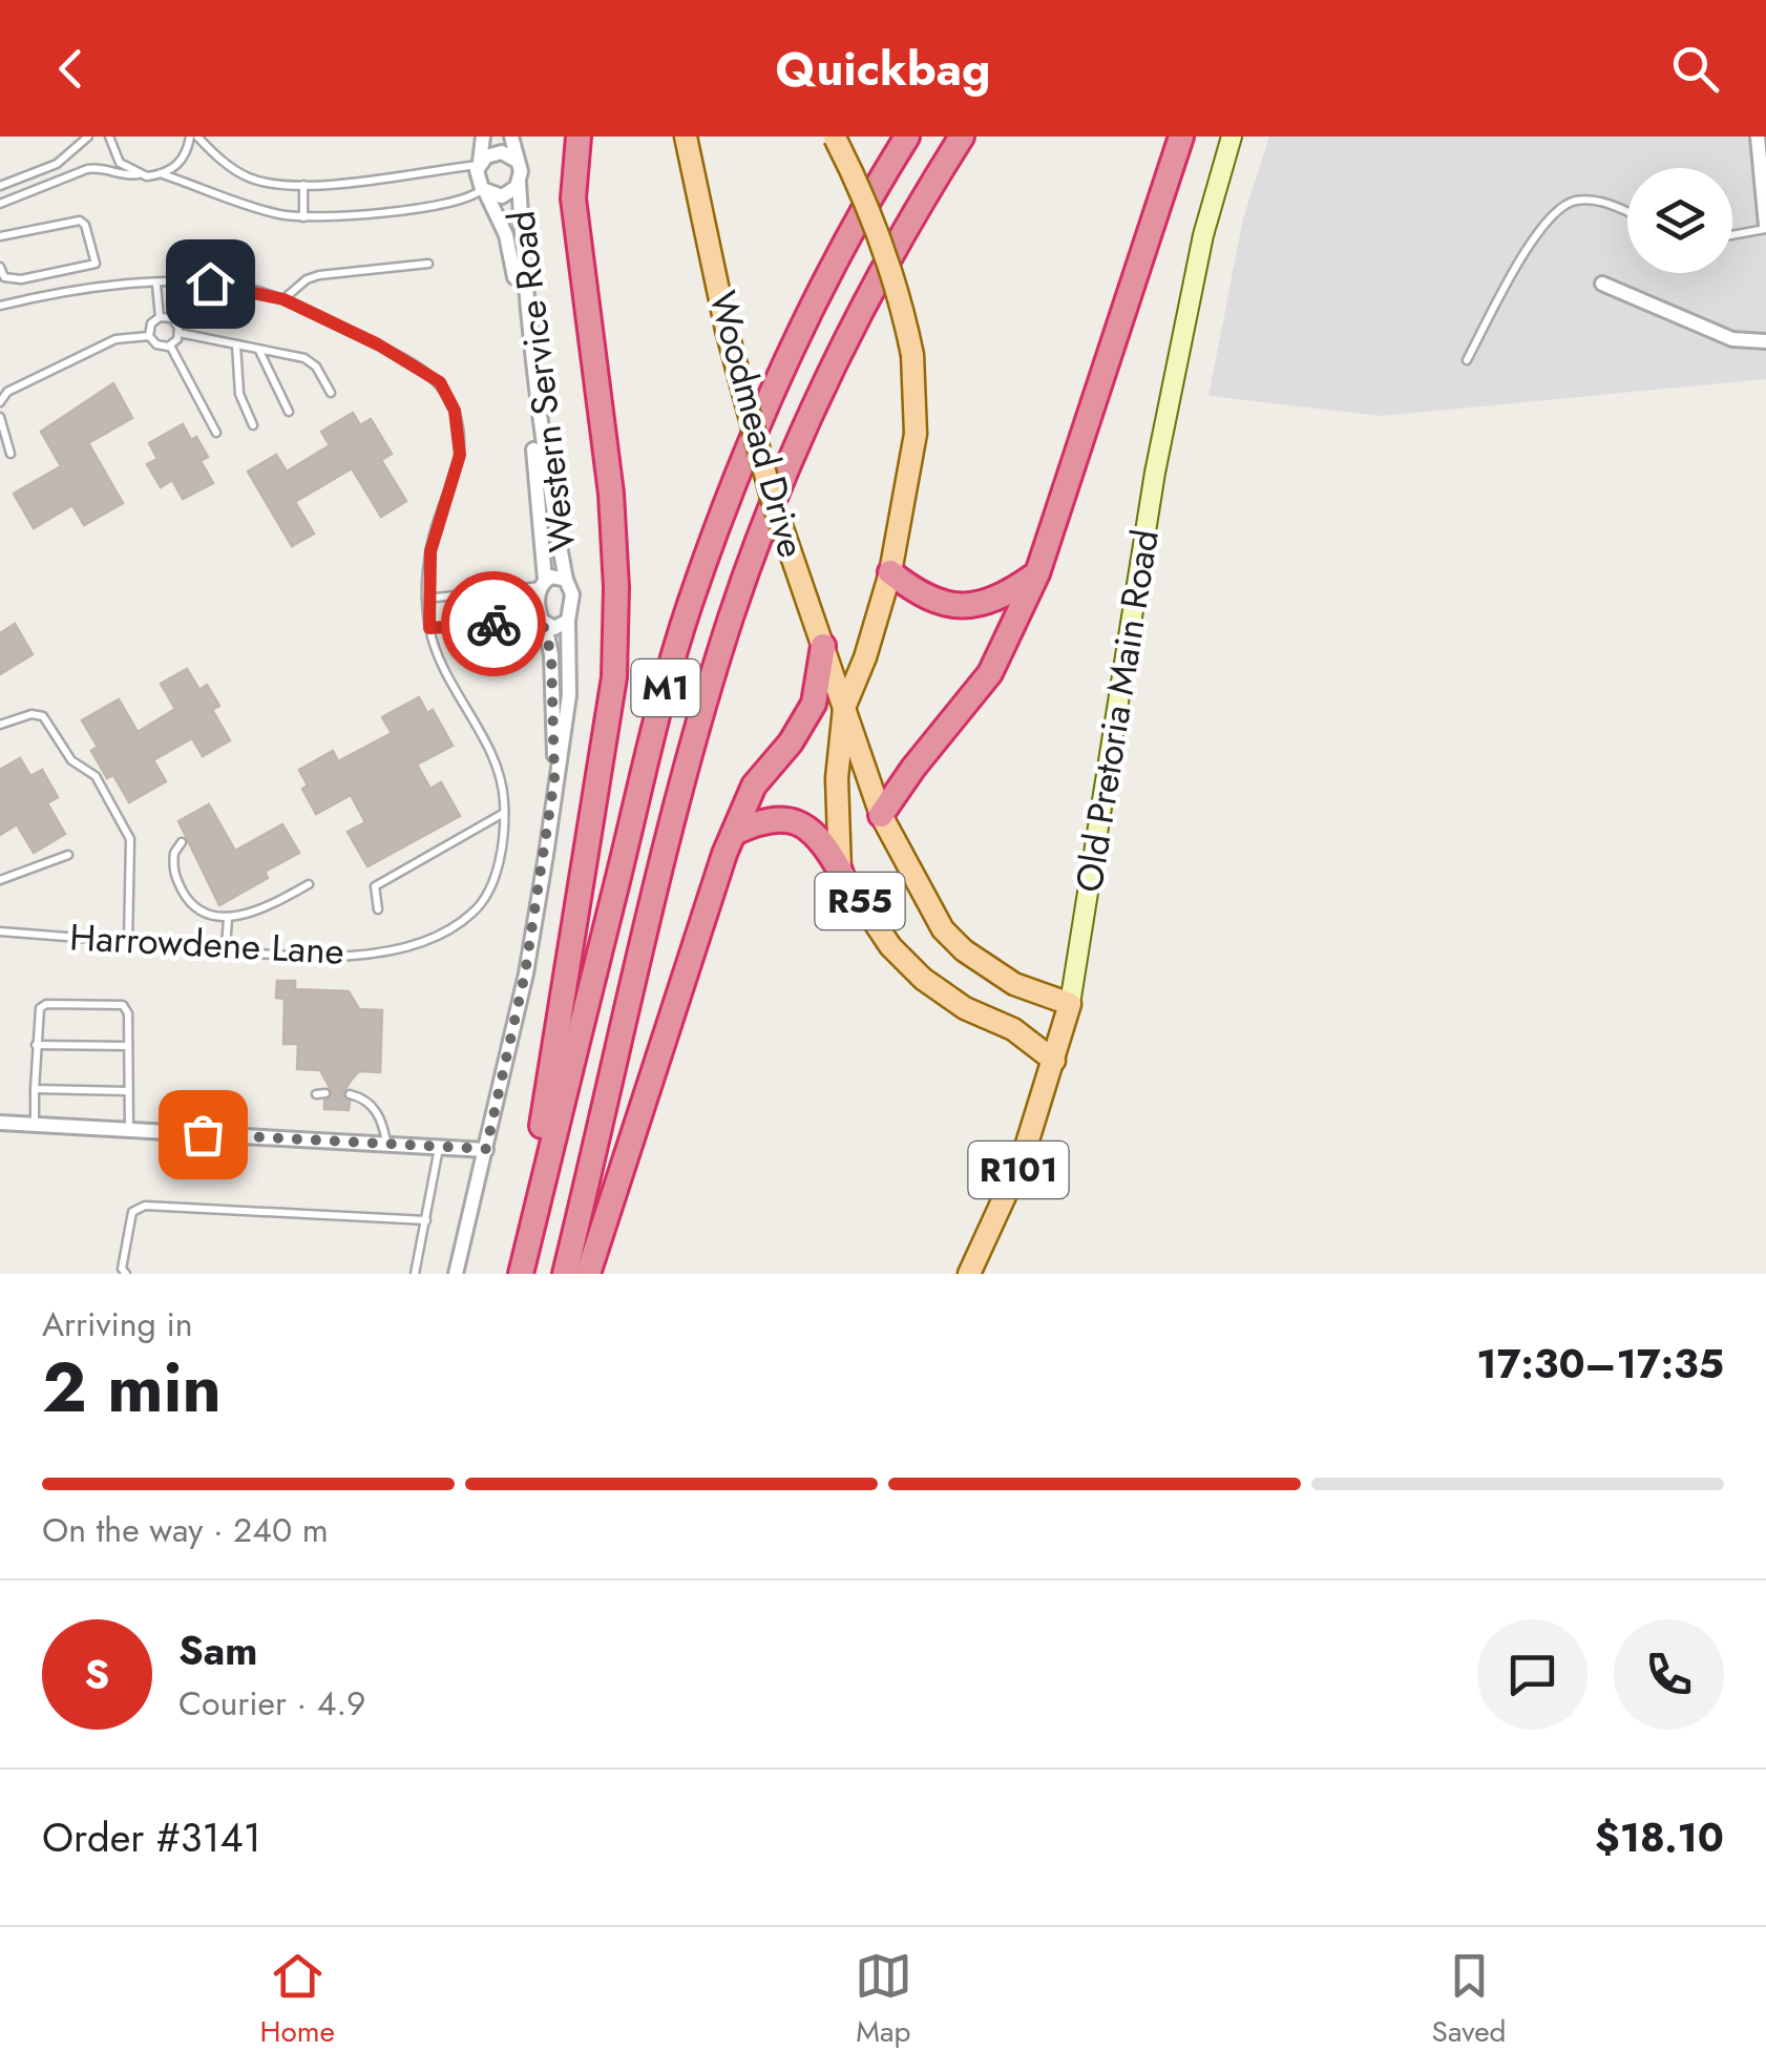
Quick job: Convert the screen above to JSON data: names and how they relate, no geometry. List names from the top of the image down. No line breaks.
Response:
{"streets":{"highway":["M1"],"main road":["Woodmead Drive","Old Pretoria Main Road","R55","R101"],"street":["Western Service Road"],"lane":["Harrowdene Lane"]},"crossings":[["Woodmead Drive","Old Pretoria Main Road"],["Woodmead Drive","R55"],["Old Pretoria Main Road","R55"]],"page":{"header":"Quickbag","heading":["2 min","Arriving in","17:30–17:35"],"panel":["Sam","Courier · 4.9","Order #3141","$18.10"],"bar":"On the way · 240 m","round":"S","tabs":["Home","Map","Saved"]}}
